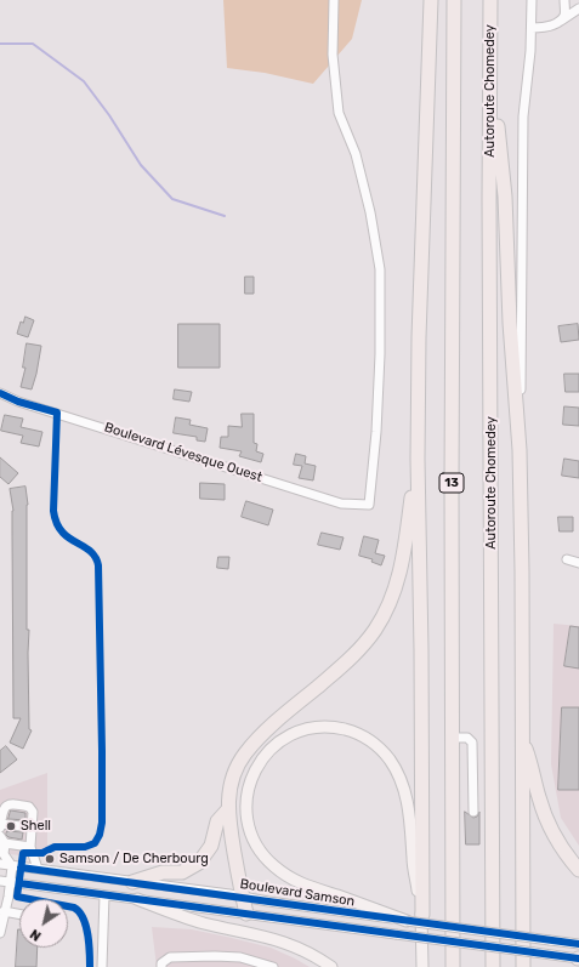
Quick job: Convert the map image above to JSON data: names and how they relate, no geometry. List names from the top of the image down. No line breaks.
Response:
{"streets":{"highway":["Autoroute Chomedey","13"],"street":["Boulevard Lévesque Ouest","Boulevard Samson"]},"places":["Shell","Samson / De Cherbourg"],"north":"bottom left"}
